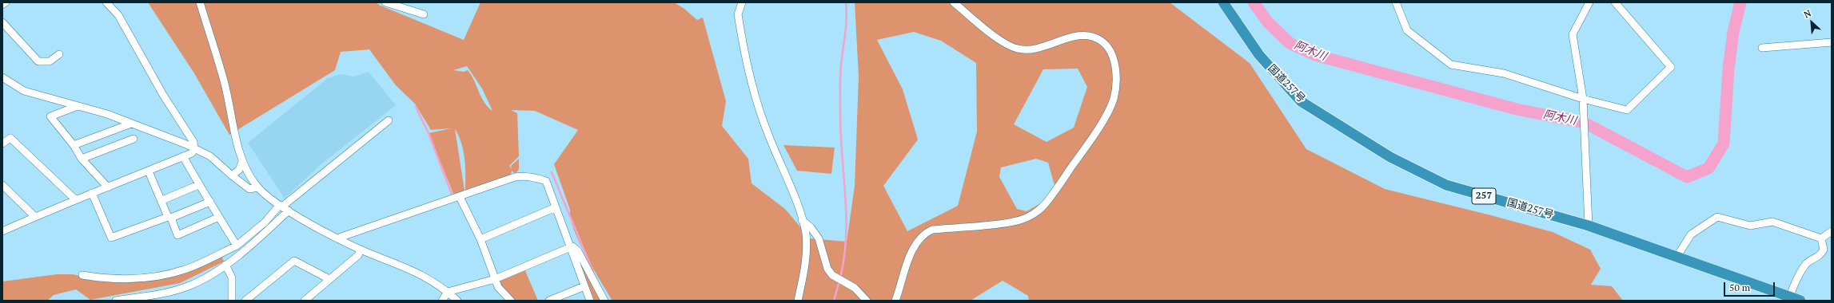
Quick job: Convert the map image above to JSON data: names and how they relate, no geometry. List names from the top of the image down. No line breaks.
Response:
{"streets":{"highway":["国道257号","257"]},"water":["阿木川"],"scale_bar":"50 m","north":"top left"}
